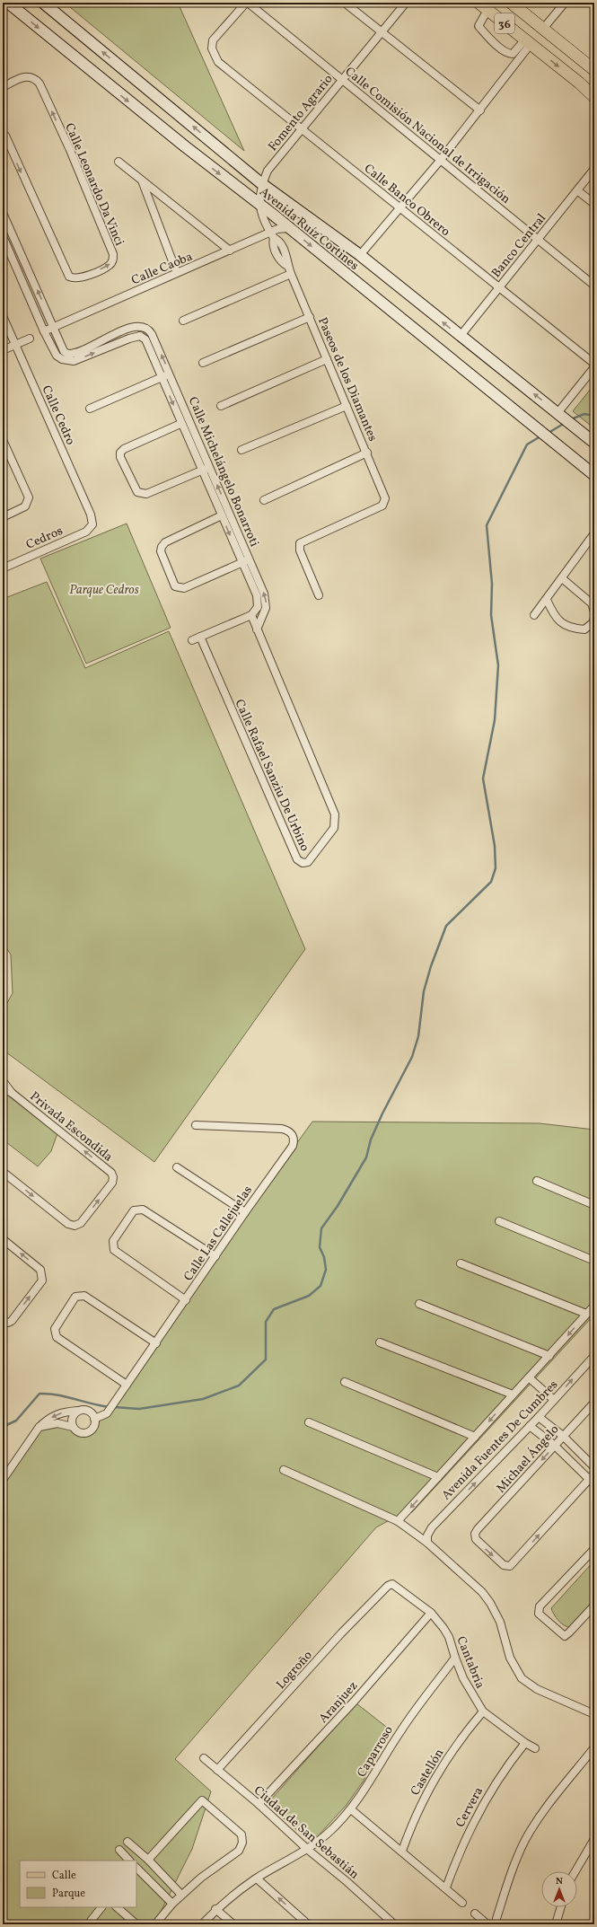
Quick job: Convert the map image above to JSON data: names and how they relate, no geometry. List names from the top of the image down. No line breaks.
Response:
{"streets":{"main road":["36"],"street":["Fomento Agrario","Calle Comisión Nacional de Irrigación","Calle Leonardo Da Vinci","Calle Banco Obrero","Avenida Ruíz Cortines","Banco Central","Calle Caoba","Paseos de los Diamantes","Calle Cedro","Calle Michelángelo Bonarroti","Cedros","Calle Rafael Sanziu De Urbino","Privada Escondida","Calle Las Callejuelas","Avenida Fuentes De Cumbres","Michael Ángelo","Cantabria","Logroño","Aranjuez","Caparroso","Castellón","Cervera","Ciudad de San Sebastián"]},"crossings":[["Fomento Agrario","Calle Comisión Nacional de Irrigación"],["Fomento Agrario","Calle Banco Obrero"],["Fomento Agrario","Avenida Ruíz Cortines"],["Fomento Agrario","Paseos de los Diamantes"],["Calle Comisión Nacional de Irrigación","Calle Banco Obrero"],["Calle Comisión Nacional de Irrigación","Banco Central"],["Calle Banco Obrero","Banco Central"],["Avenida Ruíz Cortines","Banco Central"],["Avenida Ruíz Cortines","Calle Caoba"],["Avenida Ruíz Cortines","Paseos de los Diamantes"],["Calle Caoba","Paseos de los Diamantes"],["Calle Cedro","Cedros"],["Calle Michelángelo Bonarroti","Calle Rafael Sanziu De Urbino"],["Cantabria","Logroño"],["Cantabria","Aranjuez"],["Cantabria","Caparroso"],["Cantabria","Castellón"],["Cantabria","Cervera"],["Logroño","Ciudad de San Sebastián"],["Aranjuez","Ciudad de San Sebastián"],["Caparroso","Ciudad de San Sebastián"]],"parks":["Parque Cedros"],"legend":["Calle","Parque"],"north":"top"}
